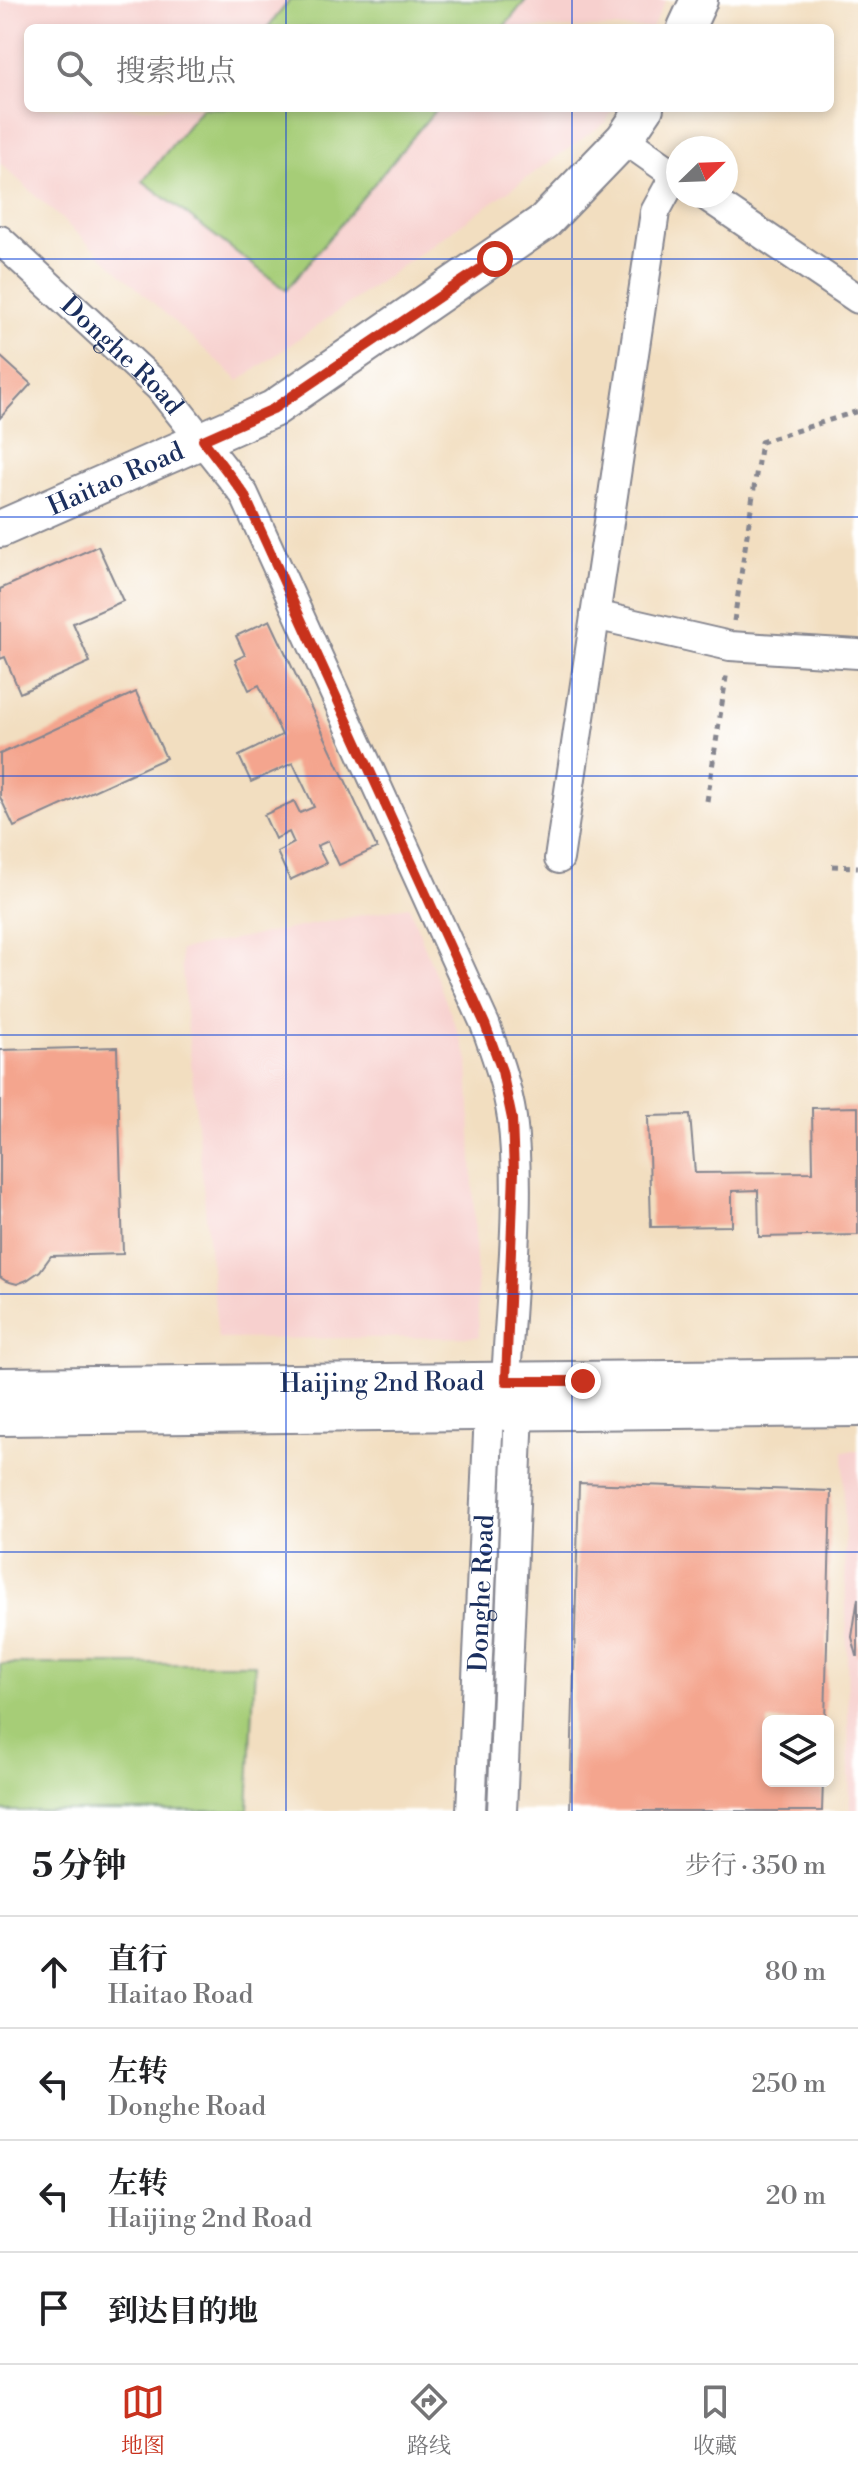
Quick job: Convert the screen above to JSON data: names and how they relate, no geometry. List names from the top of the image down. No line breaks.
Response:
{"streets":{"street":["Donghe Road","Haitao Road","Haijing 2nd Road"]},"crossings":[["Donghe Road","Haitao Road"],["Donghe Road","Haijing 2nd Road"]],"north":"top right","page":{"search":"搜索地点","heading":["5 分钟","步行 · 350 m"],"list":[["直行","Haitao Road","80 m"],["左转","Donghe Road","250 m"],["左转","Haijing 2nd Road","20 m"],"到达目的地"],"nav":["地图","路线","收藏"]}}
